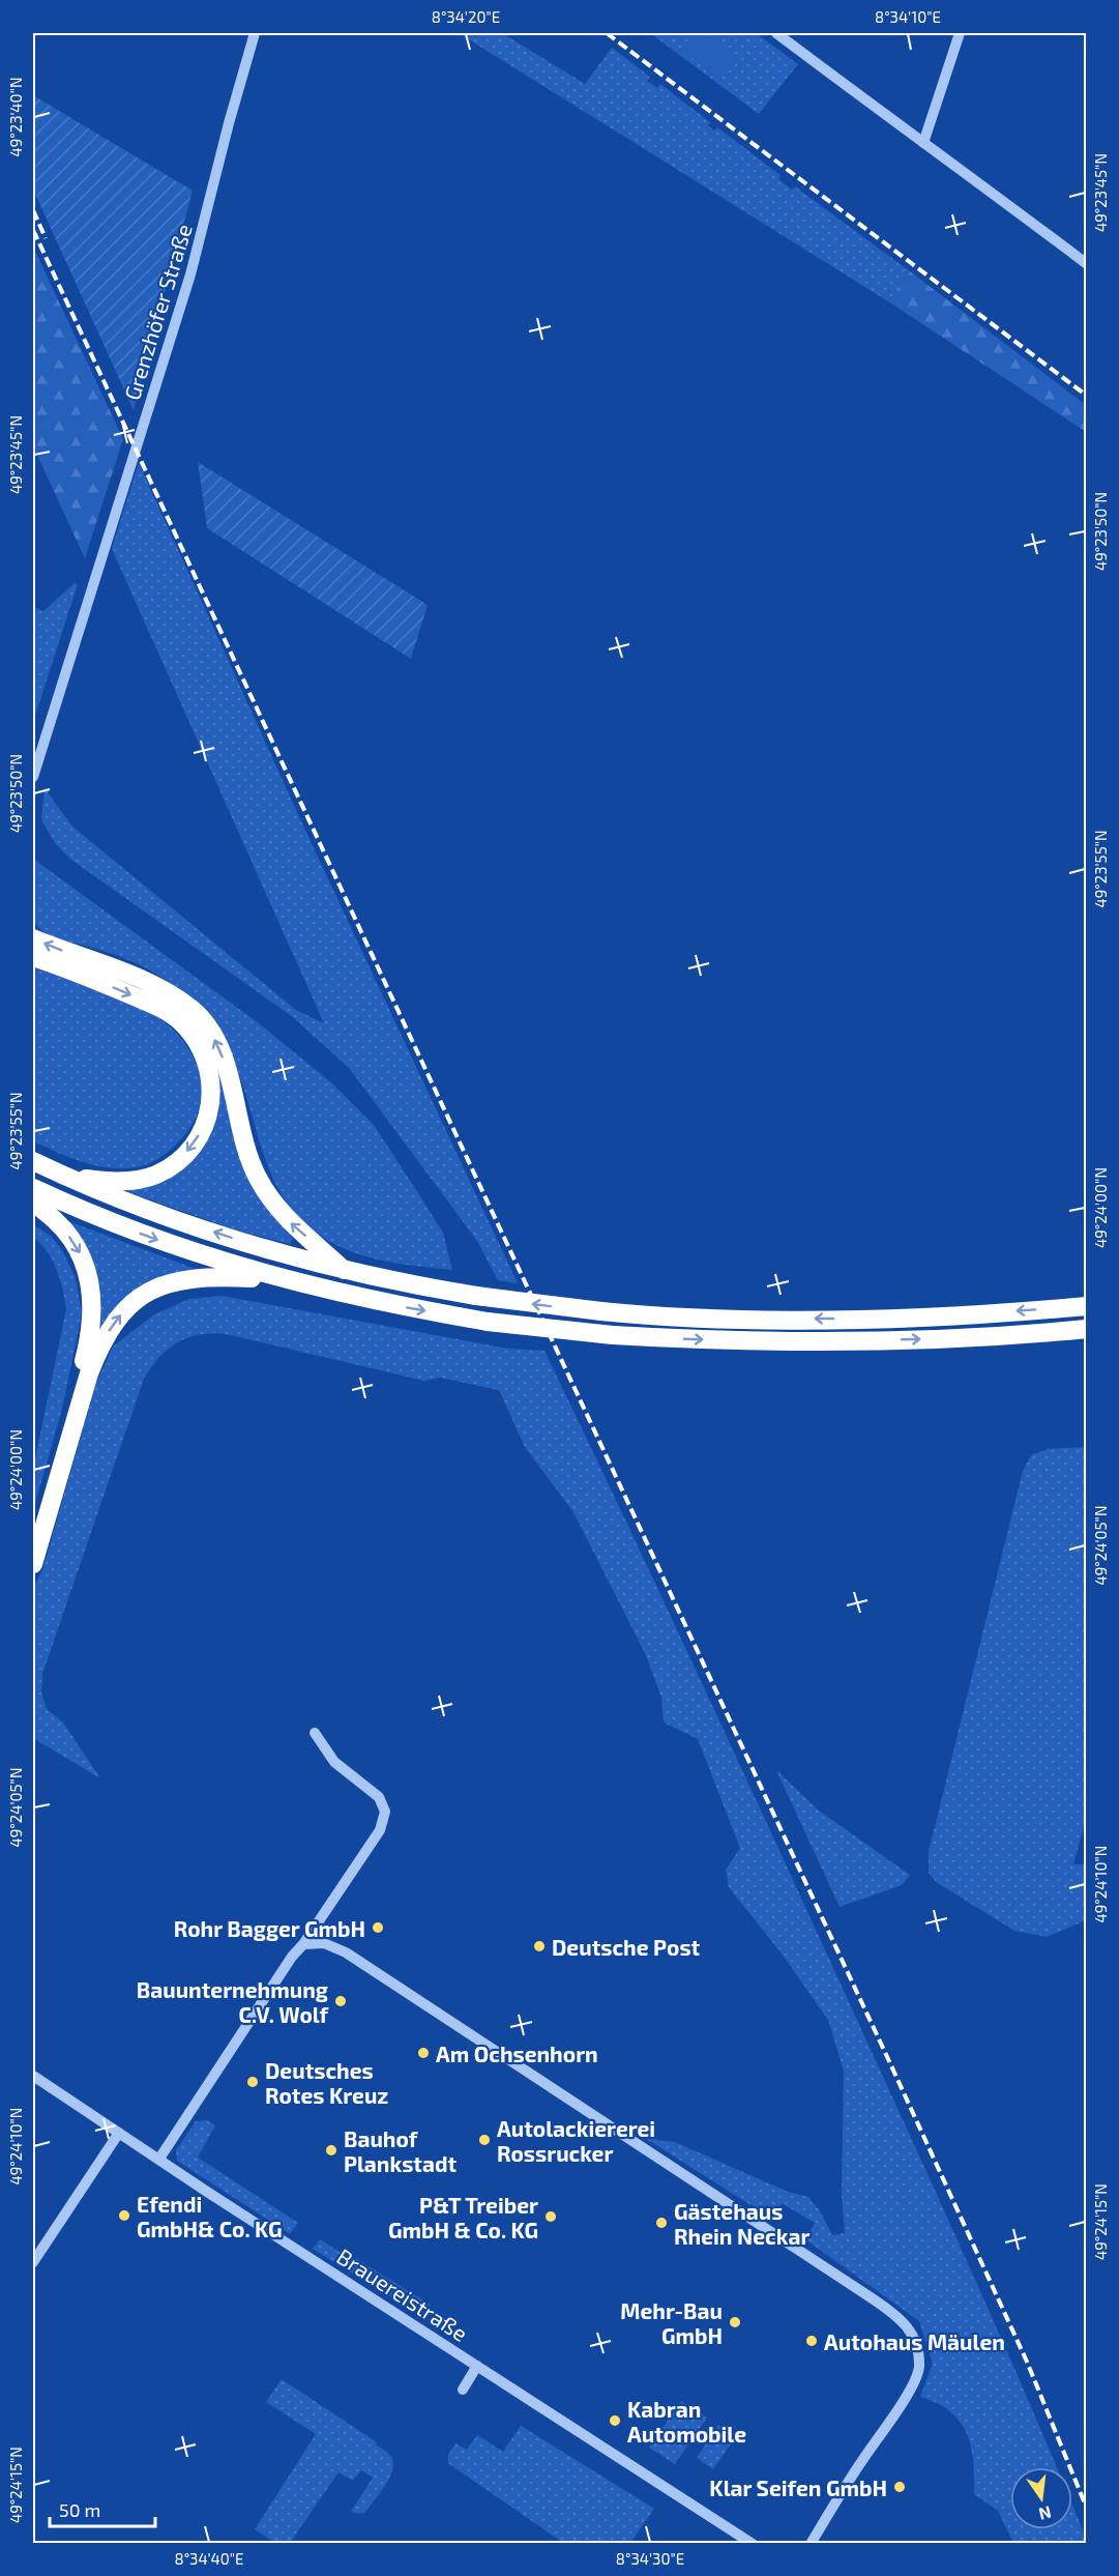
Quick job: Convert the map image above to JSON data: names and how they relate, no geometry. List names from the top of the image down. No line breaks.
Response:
{"streets":{"street":["Grenzhöfer Straße","Brauereistraße"]},"places":["Rohr Bagger GmbH","Deutsche Post","Bauunternehmung C.V. Wolf","Am Ochsenhorn","Deutsches Rotes Kreuz","Autolackiererei Rossrucker","Bauhof Plankstadt","Efendi GmbH& Co. KG","P&T Treiber GmbH & Co. KG","Gästehaus Rhein Neckar","Mehr-Bau GmbH","Autohaus Mäulen","Kabran Automobile","Klar Seifen GmbH"],"scale_bar":"50 m","north":"bottom","coordinates":["8°34'20\"E","8°34'10\"E","49°23'40\"N","49°23'45\"N","49°23'50\"N","49°23'55\"N","49°24'00\"N","49°24'05\"N","49°24'10\"N","49°24'15\"N","8°34'40\"E","8°34'30\"E"]}
